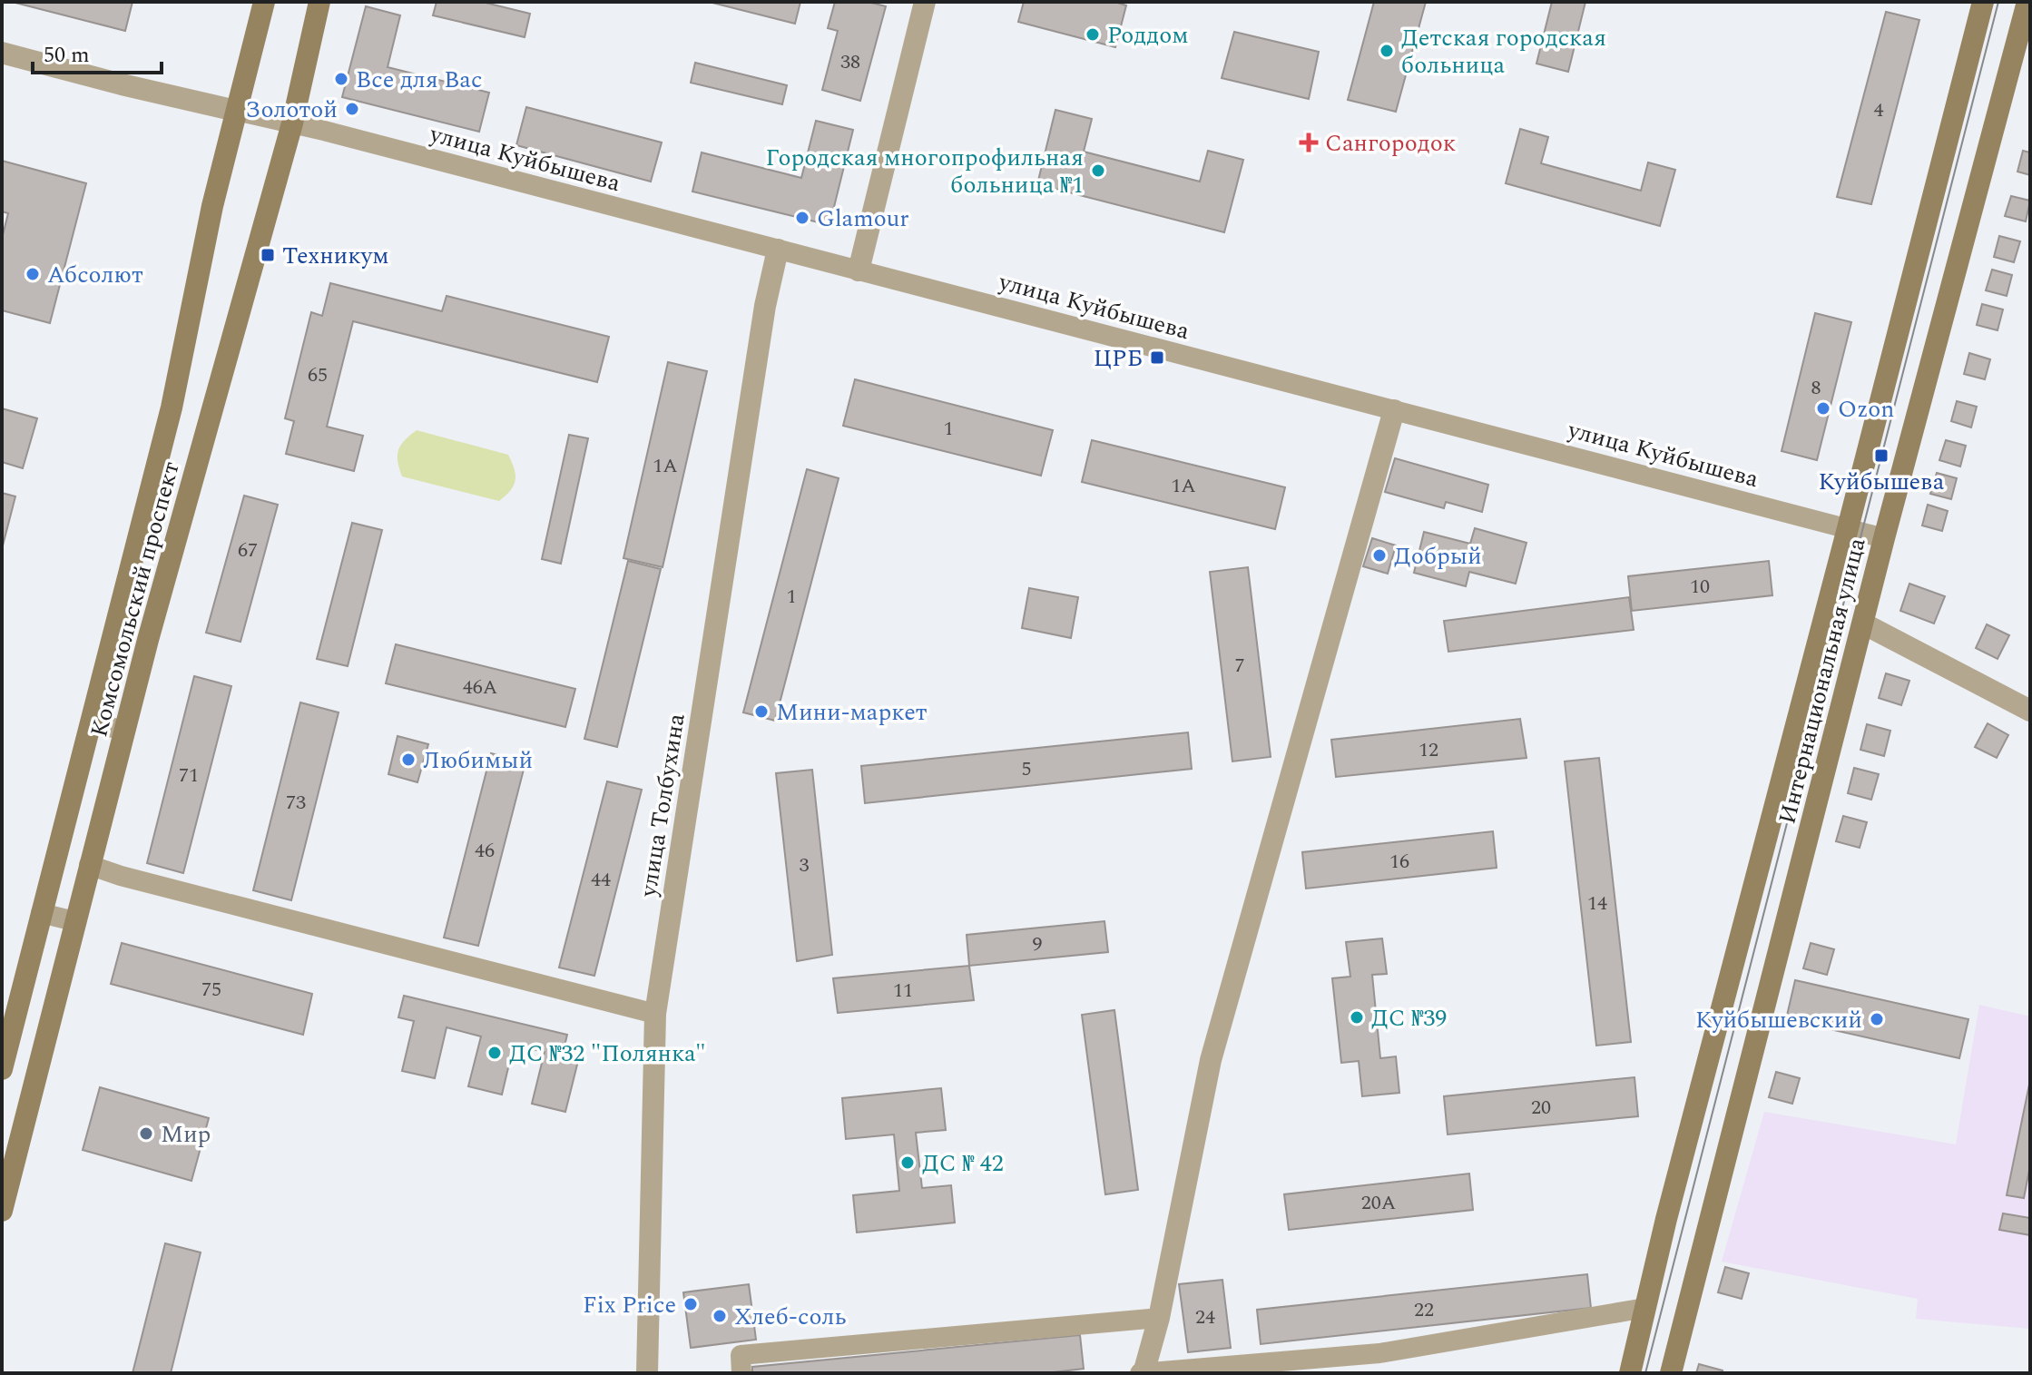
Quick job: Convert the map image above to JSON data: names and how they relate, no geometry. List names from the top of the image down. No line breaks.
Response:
{"streets":{"main road":["Комсомольский проспект","Интернациональная улица"],"street":["улица Куйбышева","улица Толбухина"]},"crossings":[["улица Куйбышева","Комсомольский проспект"],["улица Куйбышева","Интернациональная улица"],["улица Куйбышева","улица Толбухина"]],"places":{"other":["Роддом","Детская городская больница","Все для Вас","Золотой","Городская многопрофильная больница №1","Glamour","Абсолют","Ozon","Добрый","Мини-маркет","Любимый","ДС №39","Куйбышевский","ДС №32 \"Полянка\"","Мир","ДС № 42","Fix Price","Хлеб-соль"],"health":["Сангородок"],"transit":["Техникум","ЦРБ","Куйбышева"]},"house_numbers":["38","4","65","8","1","1А","1А","67","10","1","7","46А","12","5","71","73","46","16","3","44","14","9","75","11","20","20А","22","24"],"scale_bar":"50 m"}
